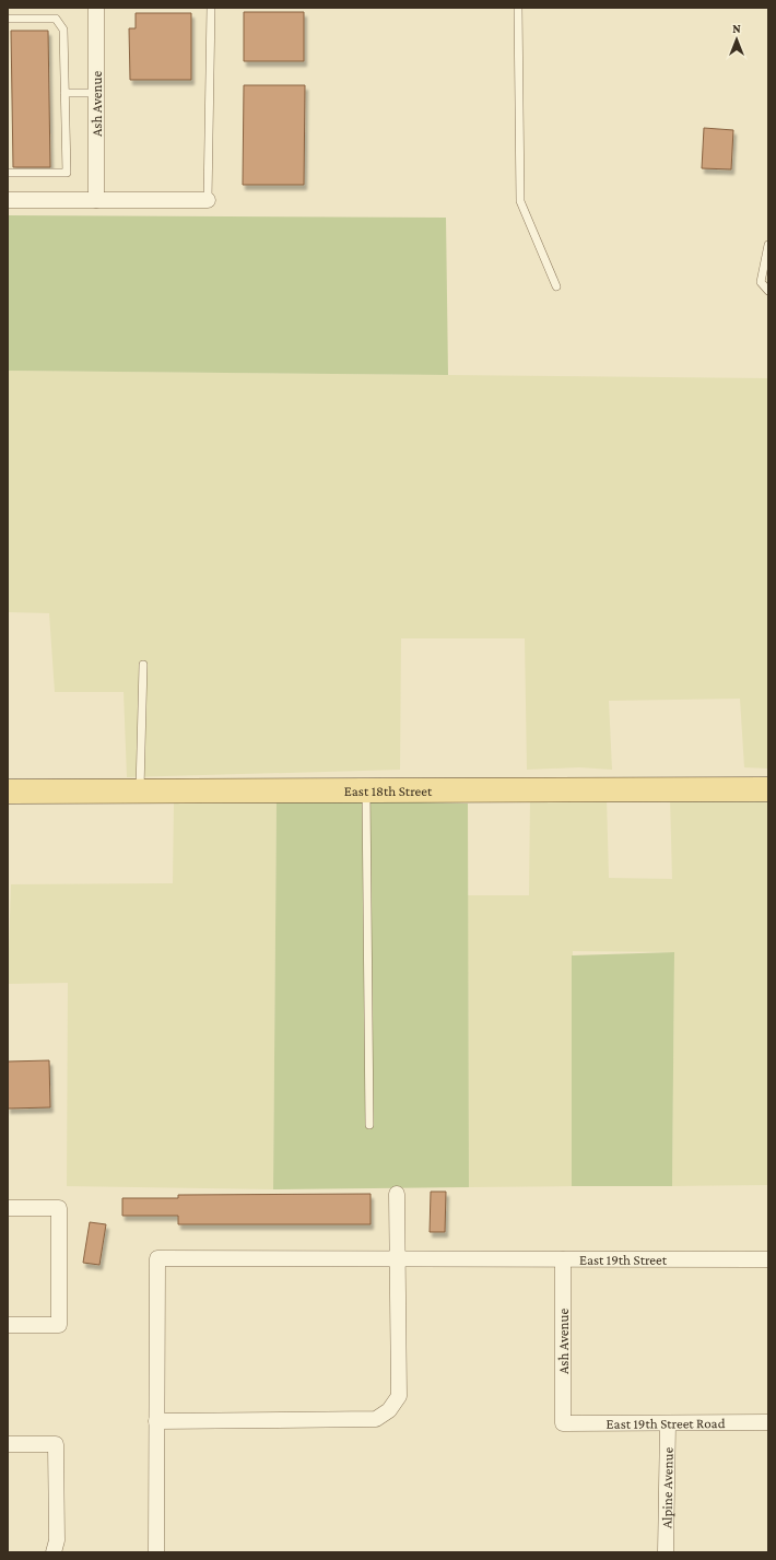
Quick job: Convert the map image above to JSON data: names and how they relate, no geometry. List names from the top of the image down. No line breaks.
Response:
{"streets":{"main road":["East 18th Street"],"street":["Ash Avenue","East 19th Street","East 19th Street Road","Alpine Avenue"]},"crossings":[["Ash Avenue","East 19th Street"],["Ash Avenue","East 19th Street Road"],["East 19th Street Road","Alpine Avenue"]],"north":"top"}
